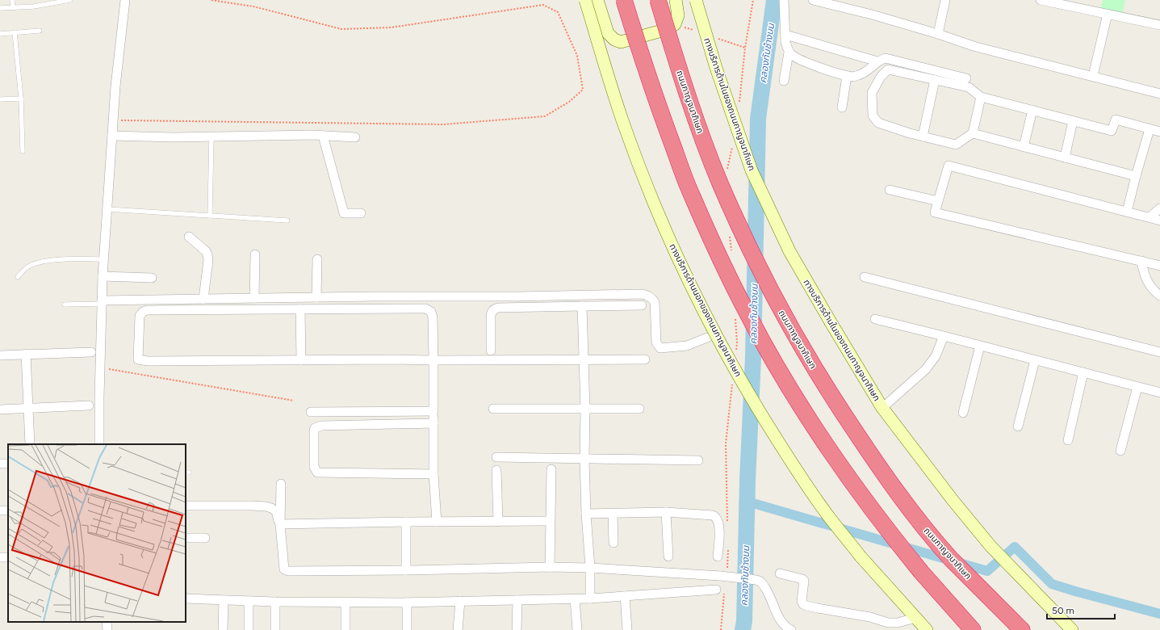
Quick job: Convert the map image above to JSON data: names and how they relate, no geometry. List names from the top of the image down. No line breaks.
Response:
{"streets":{"highway":["ถนนกาญจนาภิเษก"],"main road":["ทางบริการด้านในของถนนกาญจนาภิเษก","ทางบริการด้านนอกของถนนกาญจนาภิเษก"]},"water":["คลองทับช้างบน"],"scale_bar":"50 m"}
